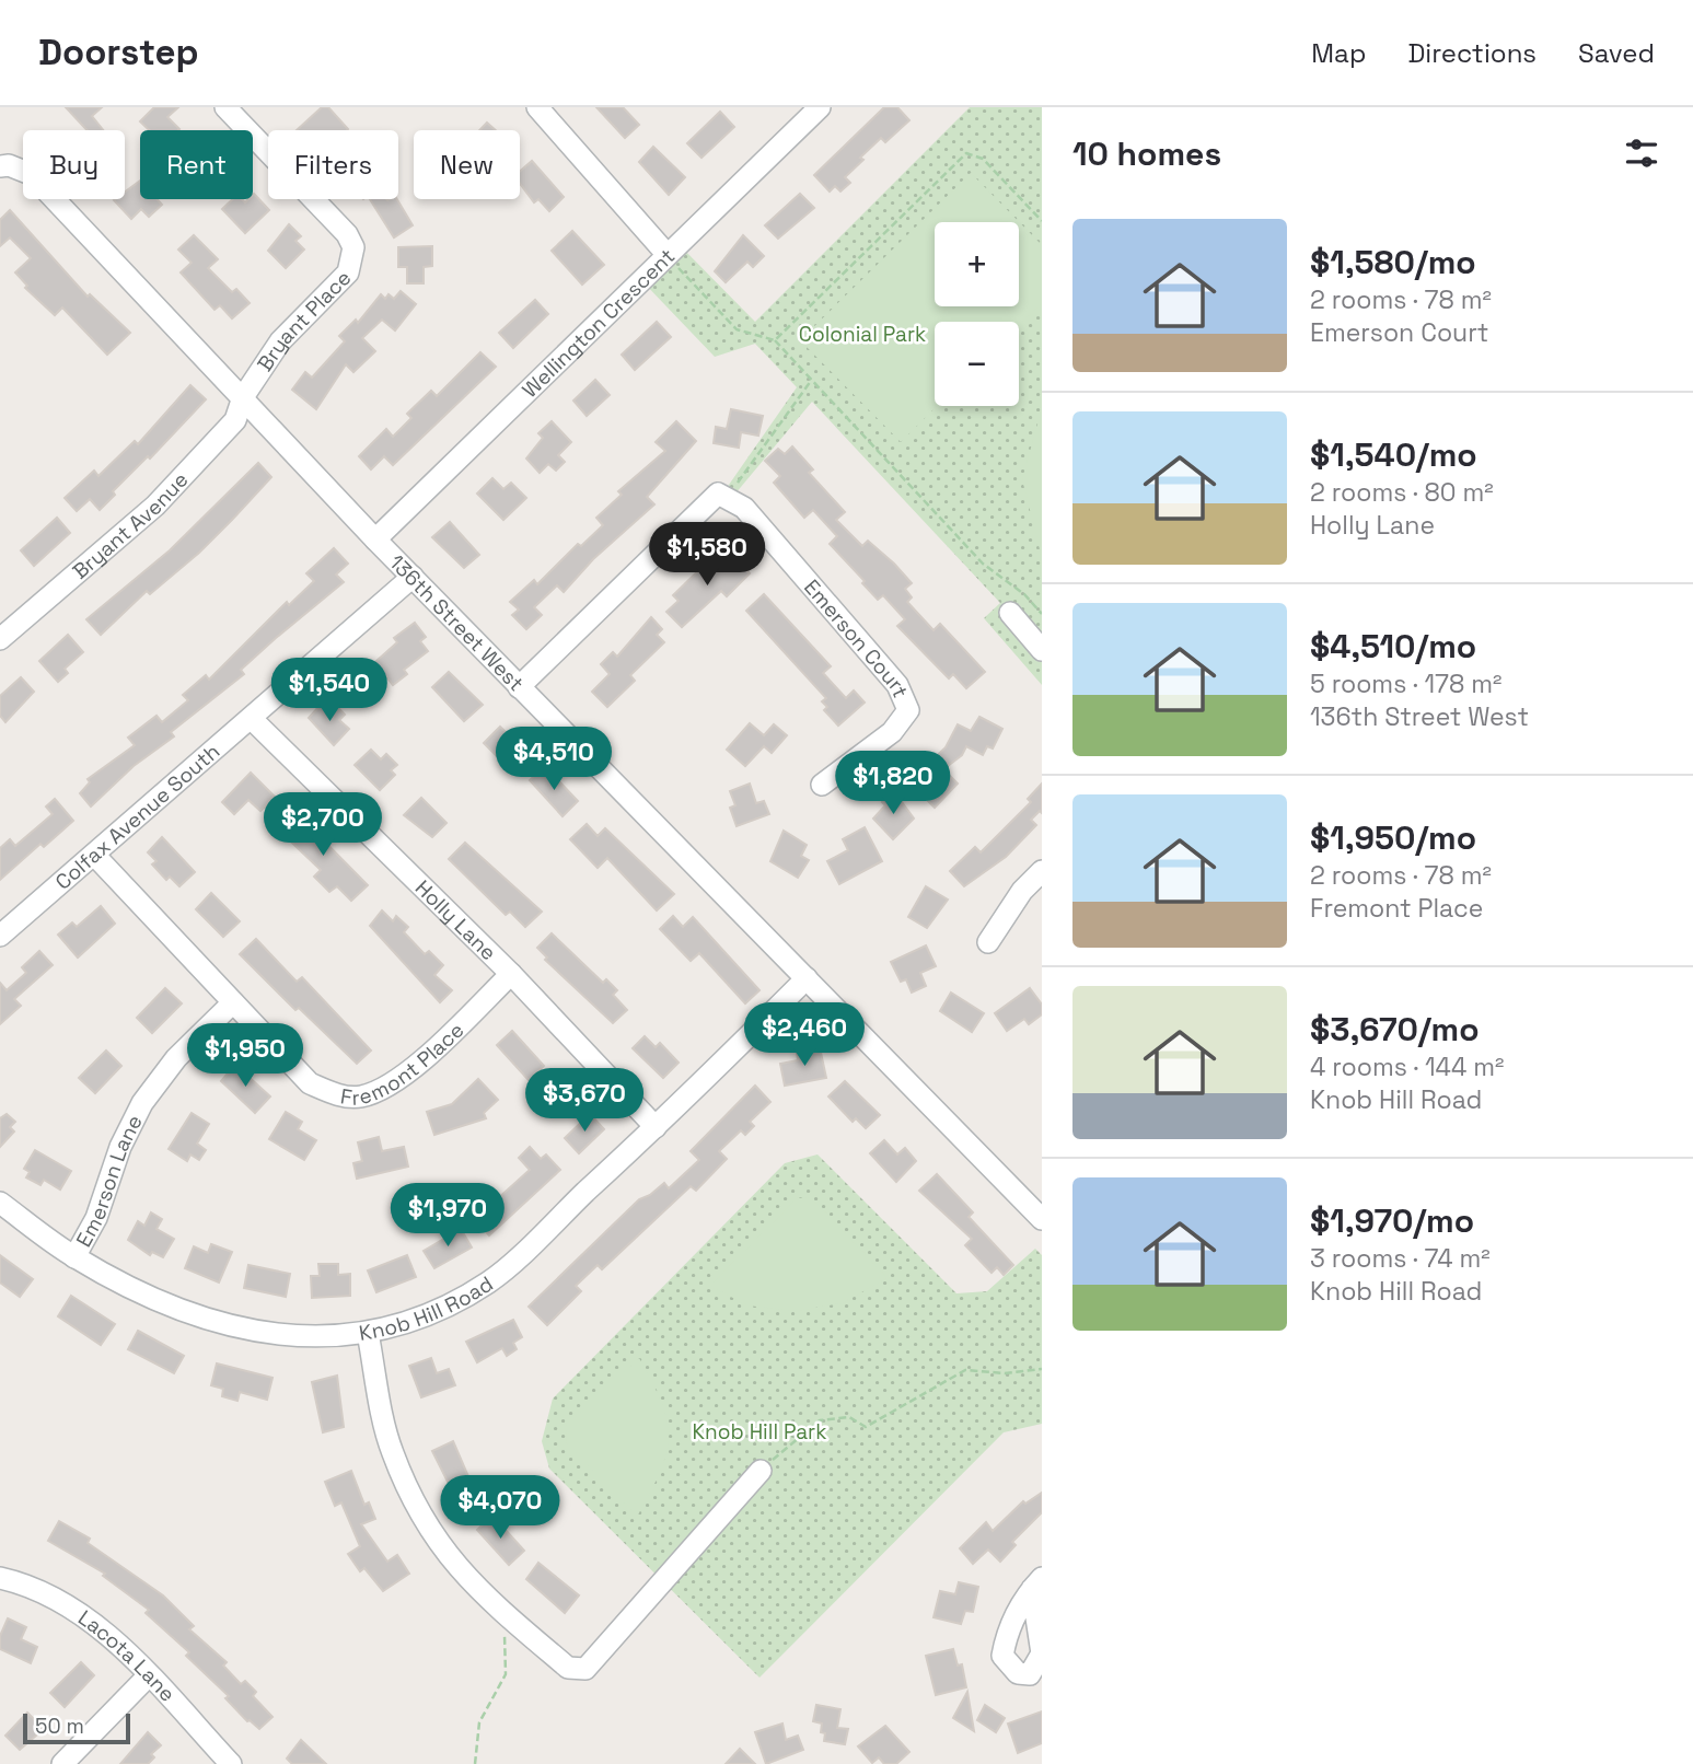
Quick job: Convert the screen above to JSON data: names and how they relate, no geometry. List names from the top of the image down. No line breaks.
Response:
{"streets":{"street":["Bryant Place","Wellington Crescent","Bryant Avenue","136th Street West","Emerson Court","Colfax Avenue South","Holly Lane","Fremont Place","Emerson Lane","Knob Hill Road","Lacota Lane"]},"crossings":[["Bryant Place","Bryant Avenue"],["Bryant Place","136th Street West"],["Wellington Crescent","136th Street West"],["Bryant Avenue","136th Street West"],["136th Street West","Colfax Avenue South"],["136th Street West","Knob Hill Road"],["Colfax Avenue South","Holly Lane"],["Colfax Avenue South","Fremont Place"],["Holly Lane","Fremont Place"],["Holly Lane","Knob Hill Road"],["Fremont Place","Emerson Lane"],["Emerson Lane","Knob Hill Road"]],"parks":["Colonial Park","Knob Hill Park"],"scale_bar":"50 m","page":{"header":"Doorstep","nav":["Map","Directions","Saved"],"heading":"10 homes","chip":["Buy","Rent","Filters","New"],"list":[{"name":"$1,580/mo","note":"2 rooms · 78 m² · Emerson Court"},{"name":"$1,540/mo","note":"2 rooms · 80 m² · Holly Lane"},{"name":"$4,510/mo","note":"5 rooms · 178 m² · 136th Street West"},{"name":"$1,950/mo","note":"2 rooms · 78 m² · Fremont Place"},{"name":"$3,670/mo","note":"4 rooms · 144 m² · Knob Hill Road"},{"name":"$1,970/mo","note":"3 rooms · 74 m² · Knob Hill Road"}],"map_buttons":["+","−"],"price":["$1,580","$1,540","$4,510","$1,820","$2,700","$2,460","$1,950","$3,670","$1,970","$4,070"],"scale":"50 m"}}
